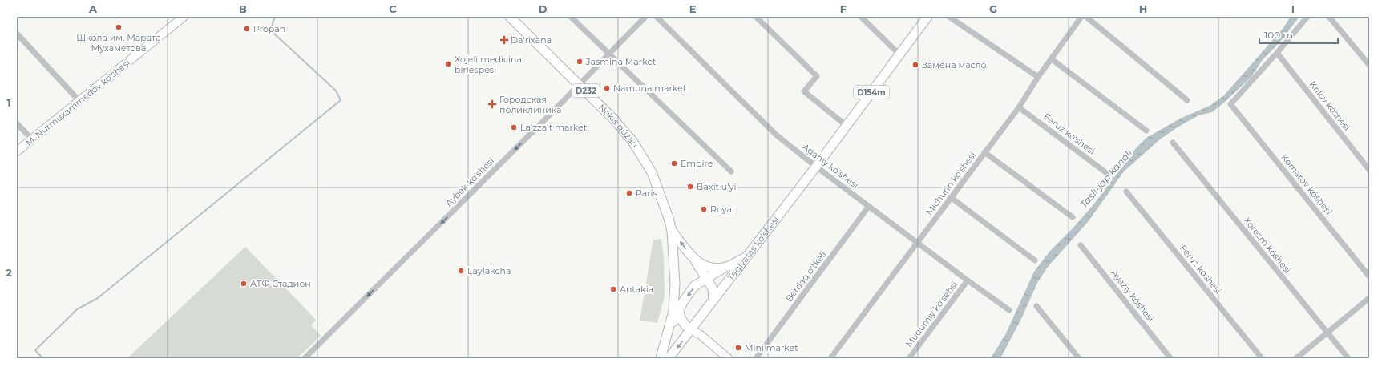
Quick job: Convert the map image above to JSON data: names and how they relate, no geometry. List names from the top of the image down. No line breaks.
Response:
{"streets":{"main road":["D232","D154m","Nókis gúzarı","Taqiyatas ko'shesi"],"street":["M. Nurmuxammedov ko'shesi","Krılov kóshesi","Feruz ko'shesi","Agahiy ko'shesi","Aybek ko'shesi","Michurin ko'shesi","Komarov kóshesi","Xorezm kóshesi","Feruz kóshesi","Berdaq o'tkeli","Ayaziy kóshesi","Muqumiy ko'sehsi"]},"crossings":[["D232","D154m"],["D232","Nókis gúzarı"],["D232","Taqiyatas ko'shesi"],["D154m","Agahiy ko'shesi"],["D154m","Taqiyatas ko'shesi"],["Krılov kóshesi","Komarov kóshesi"],["Nókis gúzarı","Aybek ko'shesi"],["Feruz ko'shesi","Michurin ko'shesi"],["Agahiy ko'shesi","Michurin ko'shesi"],["Agahiy ko'shesi","Taqiyatas ko'shesi"],["Agahiy ko'shesi","Berdaq o'tkeli"],["Agahiy ko'shesi","Muqumiy ko'sehsi"]],"one_way":["Aybek ko'shesi"],"water":["Taslı-jap kanalı"],"places":{"other":["Школа им. Марата Мухаметова","Propan","Jasmina Market","Xojeli medicina birlespesi","Замена масло","Namuna market","Laʻzzaʻt market","Empire","Baxit u'yi","Paris","Royal","Laylakcha","АТФ Стадион","Antakia","Mini market"],"health":["Da'rixana","Городская поликлиника"]},"scale_bar":"100 m","grid":{"columns":["A","B","C","D","E","F","G","H","I"],"rows":["1","2"]}}
